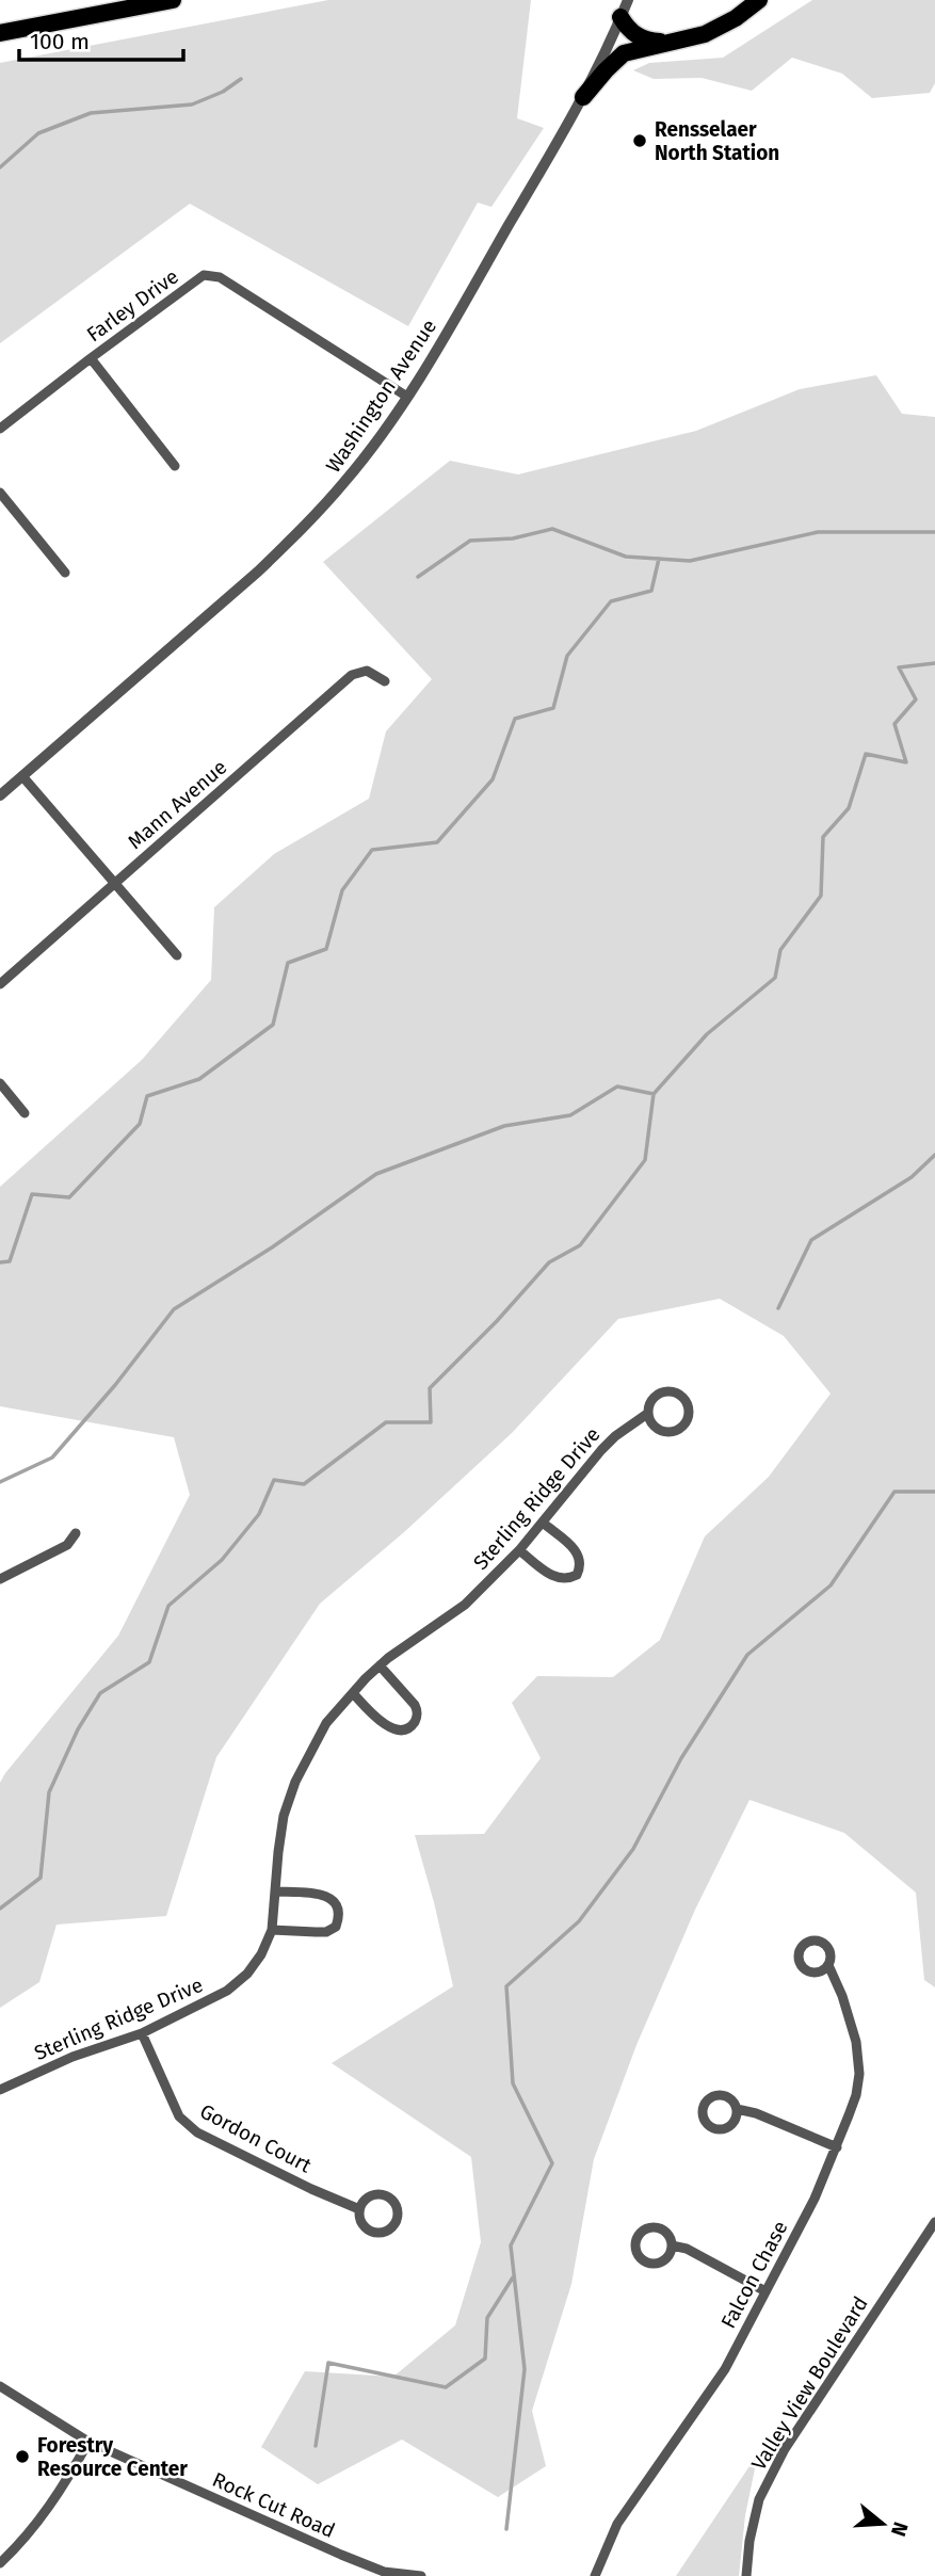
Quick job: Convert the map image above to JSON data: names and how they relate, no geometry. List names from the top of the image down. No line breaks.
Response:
{"streets":{"street":["Farley Drive","Washington Avenue","Mann Avenue","Sterling Ridge Drive","Gordon Court","Falcon Chase","Valley View Boulevard","Rock Cut Road"]},"crossings":[["Farley Drive","Washington Avenue"],["Sterling Ridge Drive","Gordon Court"]],"places":["Rensselaer North Station","Forestry Resource Center"],"scale_bar":"100 m","north":"right"}
